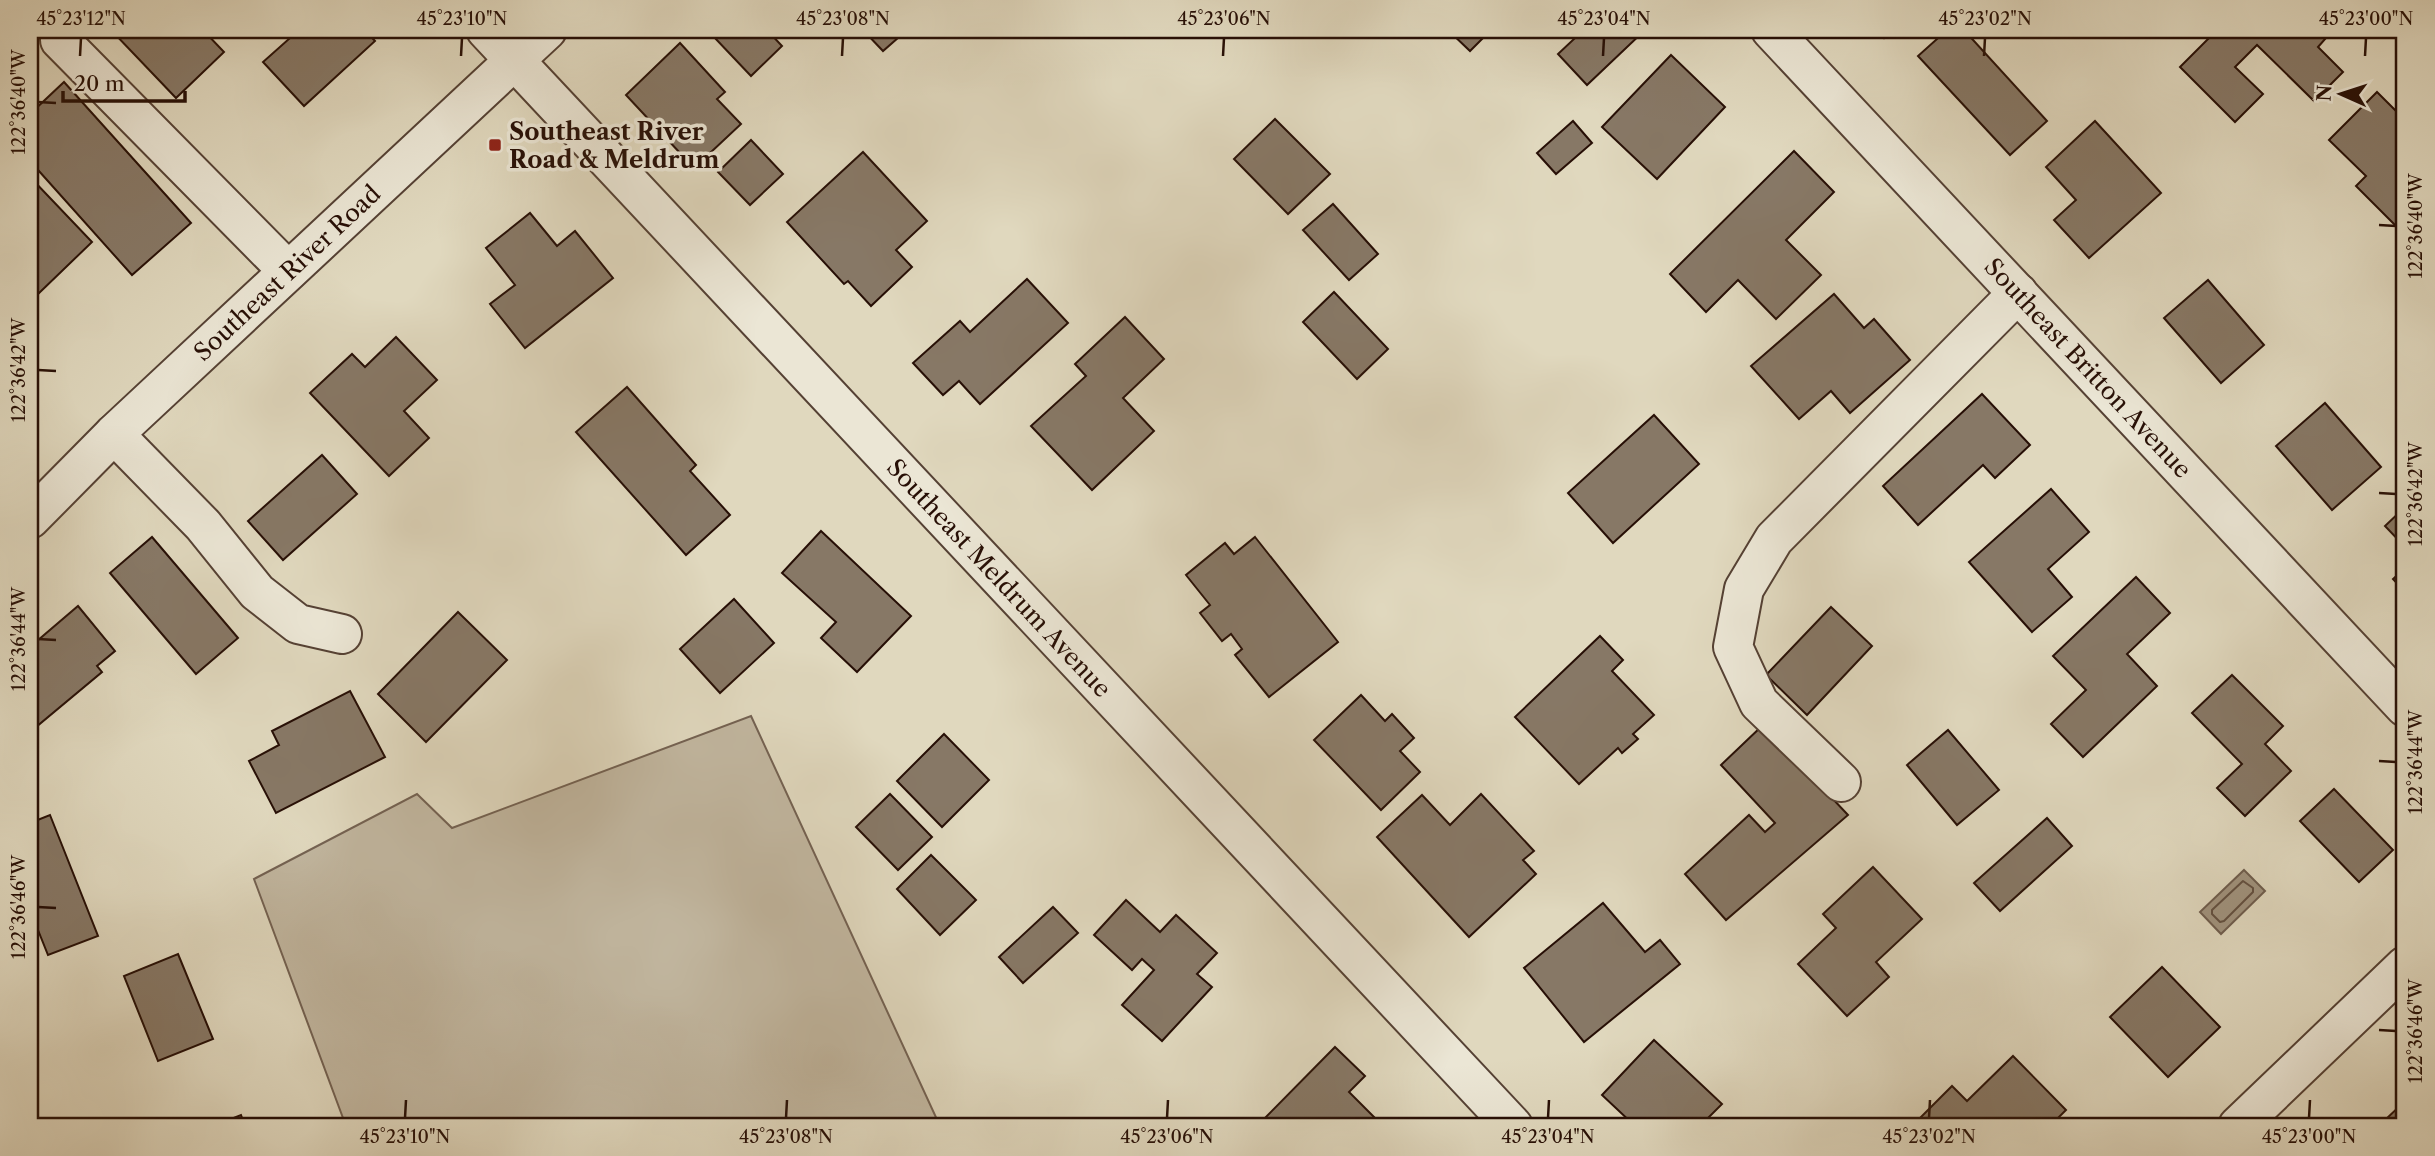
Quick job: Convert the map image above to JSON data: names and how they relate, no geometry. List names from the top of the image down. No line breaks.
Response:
{"streets":{"street":["Southeast River Road","Southeast Britton Avenue","Southeast Meldrum Avenue"]},"crossings":[["Southeast River Road","Southeast Meldrum Avenue"]],"places":{"transit":["Southeast River Road & Meldrum"]},"scale_bar":"20 m","north":"left","coordinates":["45°23'12\"N","45°23'10\"N","45°23'08\"N","45°23'06\"N","45°23'04\"N","45°23'02\"N","45°23'00\"N","122°36'40\"W","122°36'42\"W","122°36'44\"W","122°36'46\"W"]}
